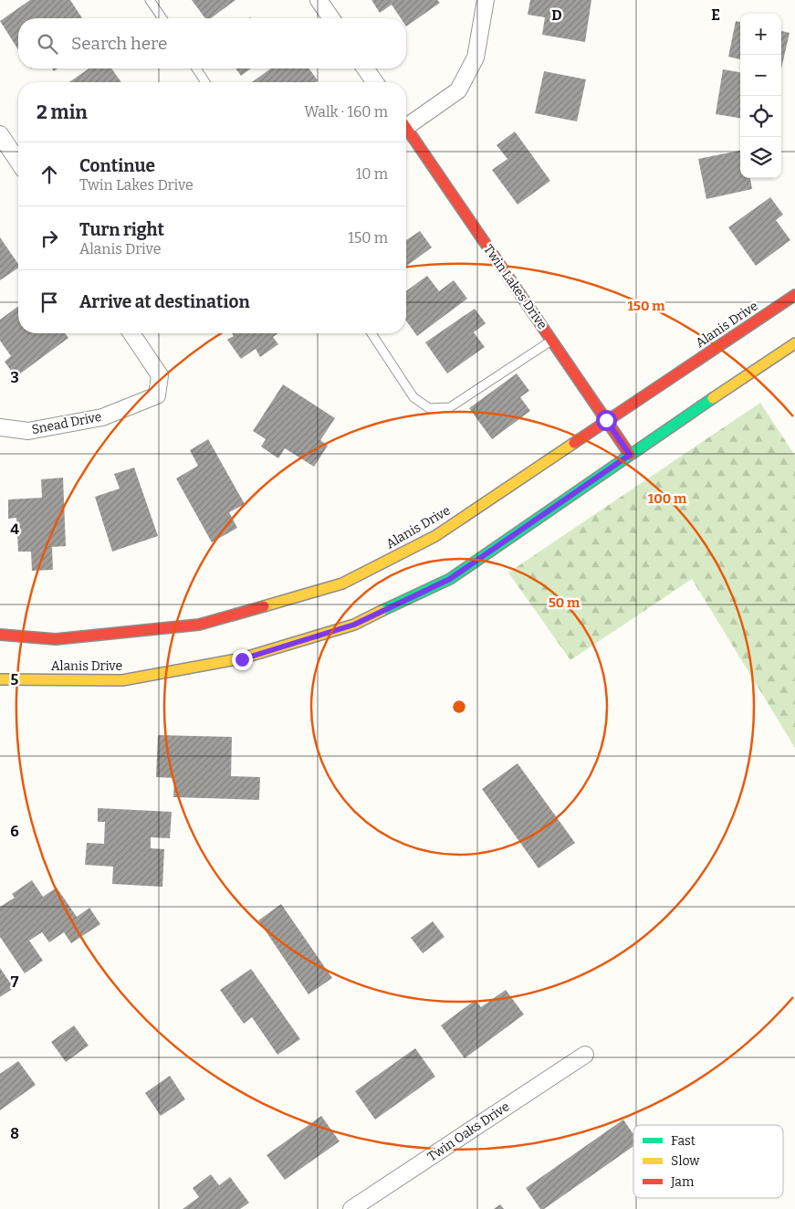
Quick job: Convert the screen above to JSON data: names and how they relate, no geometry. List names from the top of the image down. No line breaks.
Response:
{"streets":{"main road":["Twin Lakes Drive","Alanis Drive"],"street":["Snead Drive","Twin Oaks Drive"]},"crossings":[["Twin Lakes Drive","Alanis Drive"]],"legend":["Fast","Slow","Jam"],"page":{"map_buttons":["+","−"],"search":"Search here","heading":["2 min","Walk · 160 m"],"list":[["Continue","Twin Lakes Drive","10 m"],["Turn right","Alanis Drive","150 m"],"Arrive at destination"]},"grid":{"columns":["D","E"],"rows":["3","4","5","6","7","8"]},"rings":["150 m","100 m","50 m"]}
